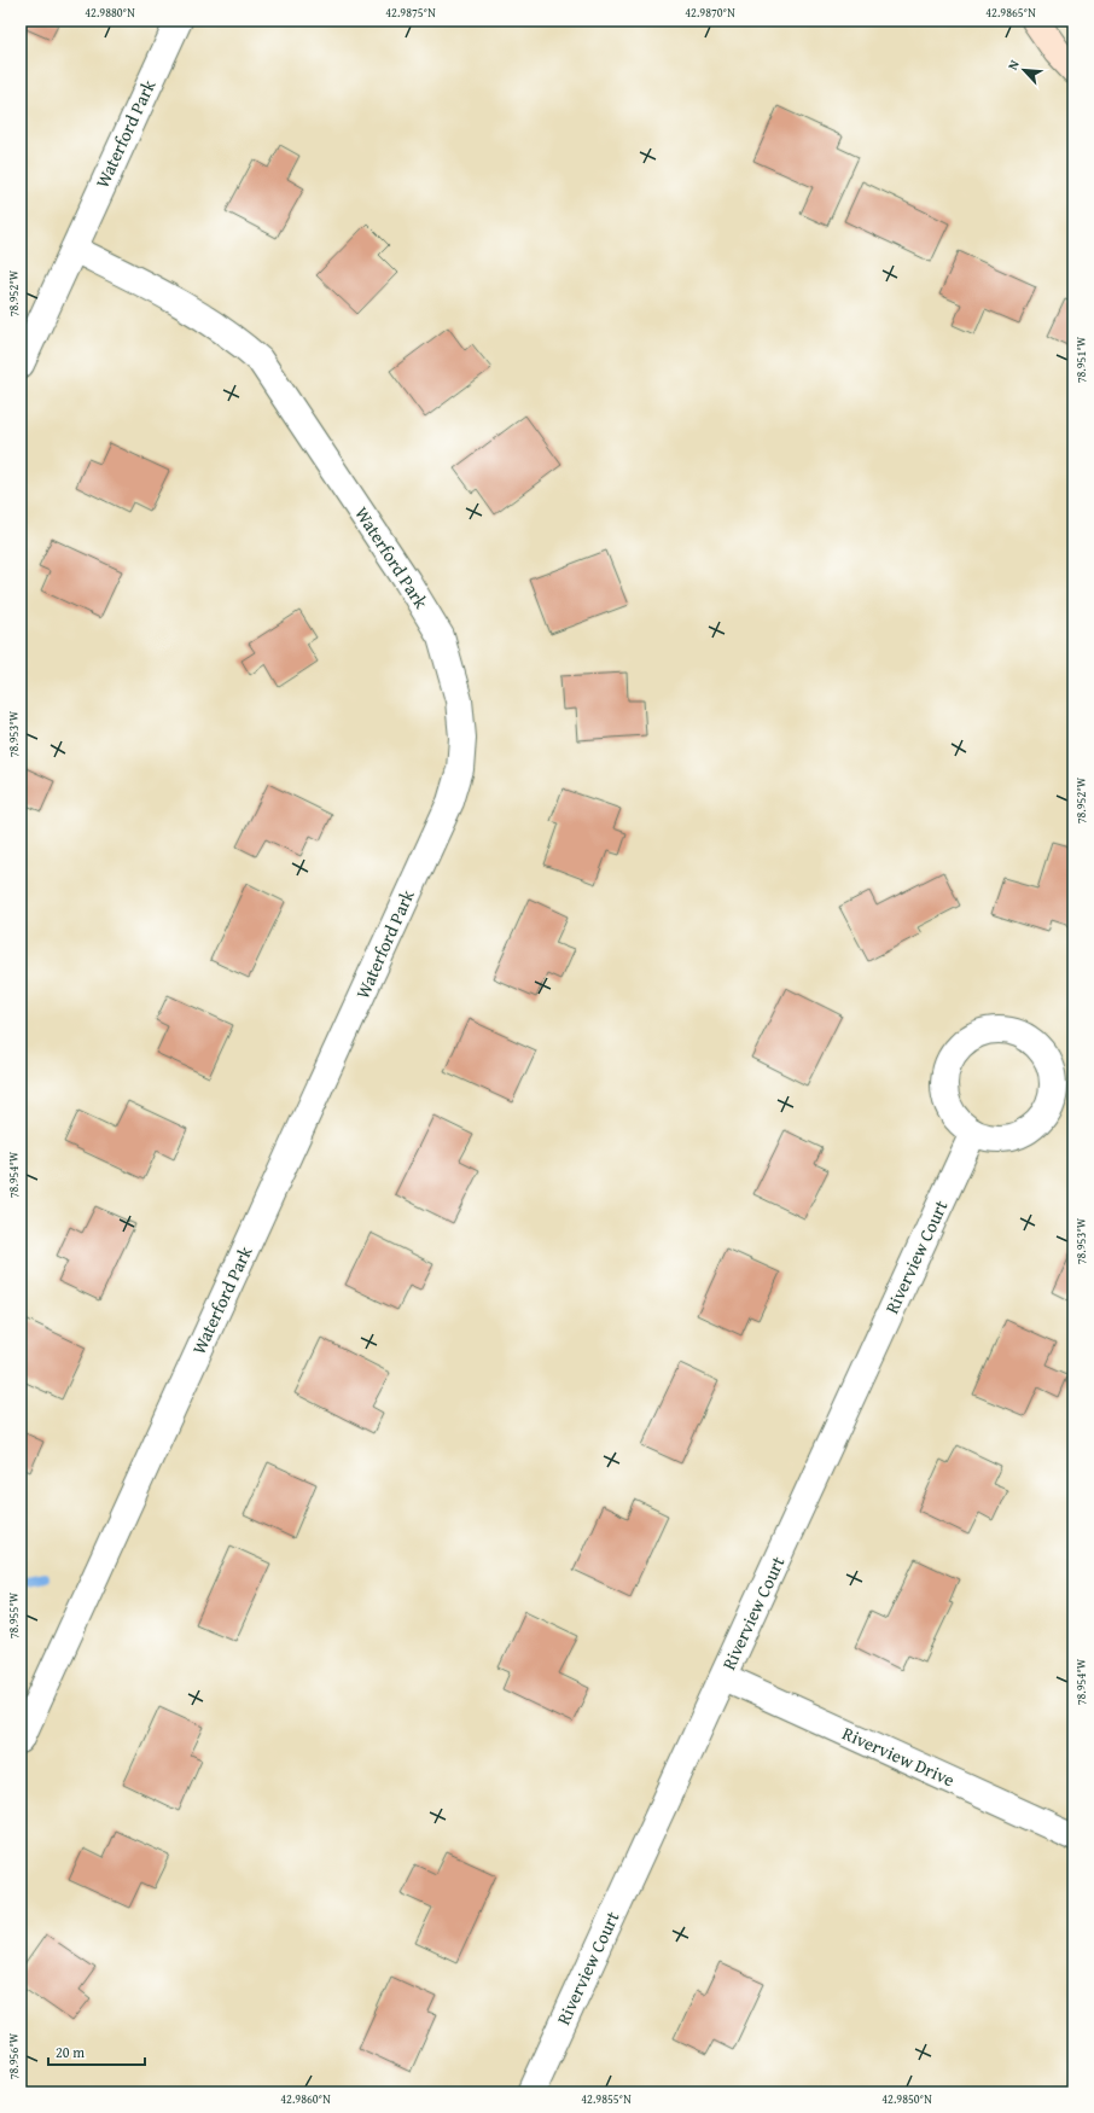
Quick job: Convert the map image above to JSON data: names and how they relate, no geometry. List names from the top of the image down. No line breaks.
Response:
{"streets":{"street":["Waterford Park","Riverview Court","Riverview Drive"]},"crossings":[["Riverview Court","Riverview Drive"]],"scale_bar":"20 m","north":"top left","coordinates":["42.9880°N","42.9875°N","42.9870°N","42.9865°N","78.952°W","78.951°W","78.953°W","78.954°W","78.955°W","78.956°W","42.9860°N","42.9855°N","42.9850°N"]}
